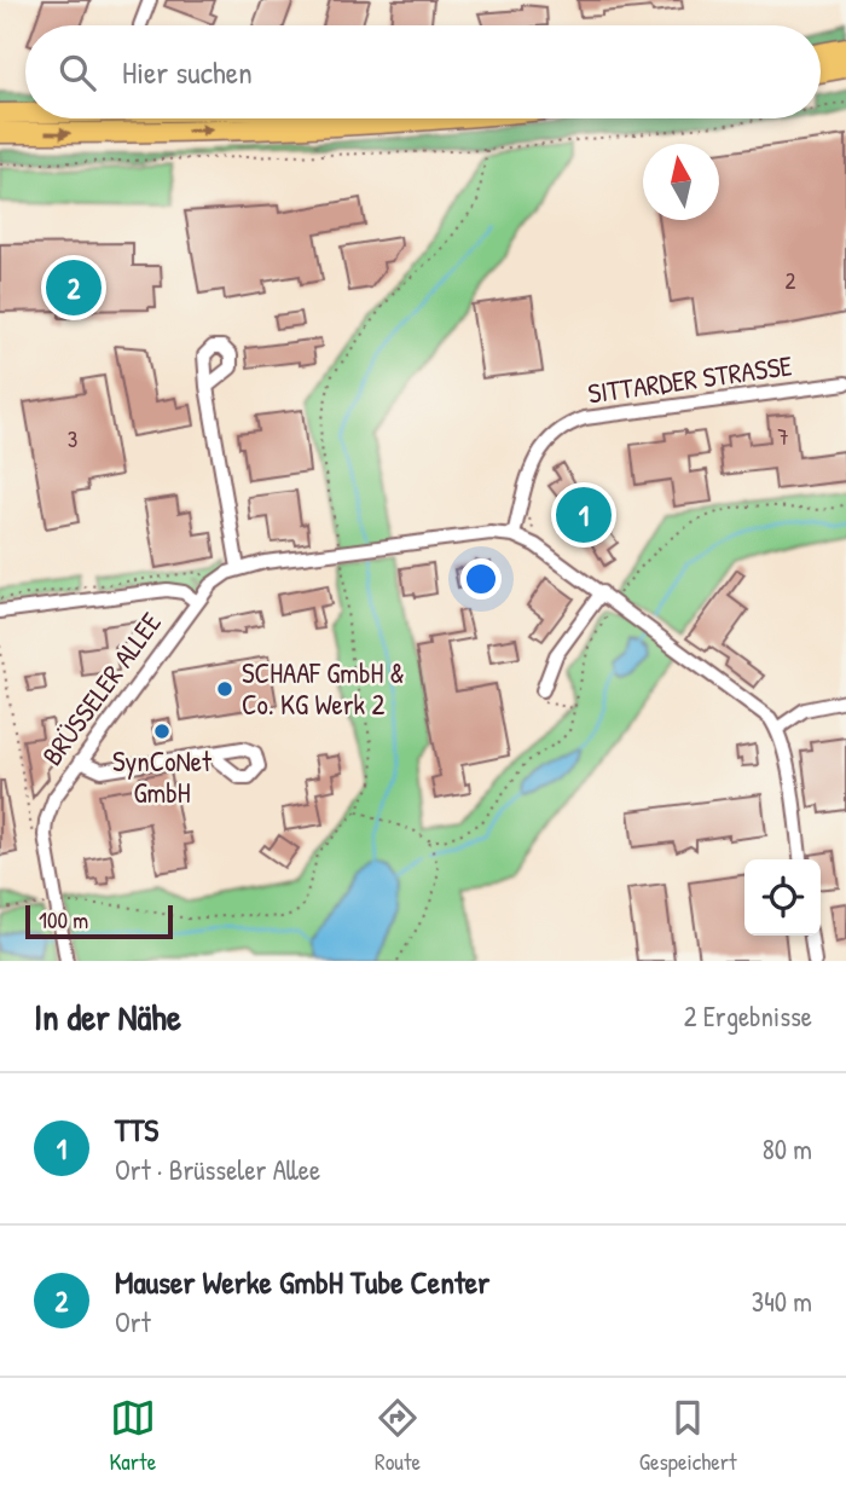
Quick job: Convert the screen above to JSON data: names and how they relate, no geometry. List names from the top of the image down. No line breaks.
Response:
{"streets":{"street":["SITTARDER STRASSE","BRÜSSELER ALLEE"]},"crossings":[["SITTARDER STRASSE","BRÜSSELER ALLEE"]],"places":["SCHAAF GmbH & Co. KG Werk 2","SynCoNet GmbH"],"house_numbers":["2","7","3"],"scale_bar":"100 m","north":"top","page":{"search":"Hier suchen","pins":["2","1"],"scale":"100 m","heading":["In der Nähe","2 Ergebnisse"],"list":[{"mark":"1","name":"TTS","note":"Ort · Brüsseler Allee","value":"80 m"},{"mark":"2","name":"Mauser Werke GmbH Tube Center","note":"Ort","value":"340 m"}],"nav":["Karte","Route","Gespeichert"]}}
